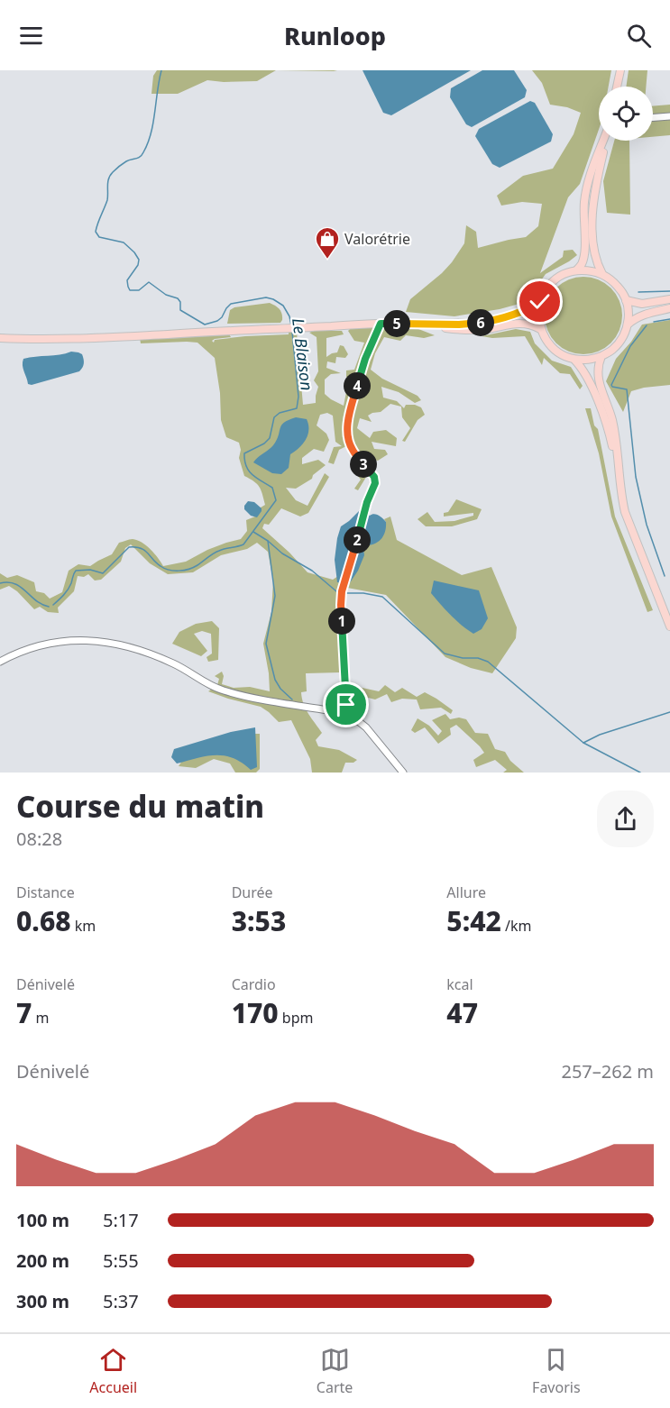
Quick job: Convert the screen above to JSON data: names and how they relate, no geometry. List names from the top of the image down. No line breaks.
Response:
{"water":["Le Blaison"],"places":{"shop":["Valorétrie"]},"page":{"header":"Runloop","pins":["6","5","4","3","2","1"],"heading":["Course du matin","08:28"],"stats":[["Distance","0.68 km"],["Durée","3:53"],["Allure","5:42 /km"],["Dénivelé","7 m"],["Cardio","170 bpm"],["kcal","47"]],"chart":["Dénivelé","257–262 m"],"list":[{"name":"100 m","note":"5:17"},{"name":"200 m","note":"5:55"},{"name":"300 m","note":"5:37"}],"tabs":["Accueil","Carte","Favoris"]}}
